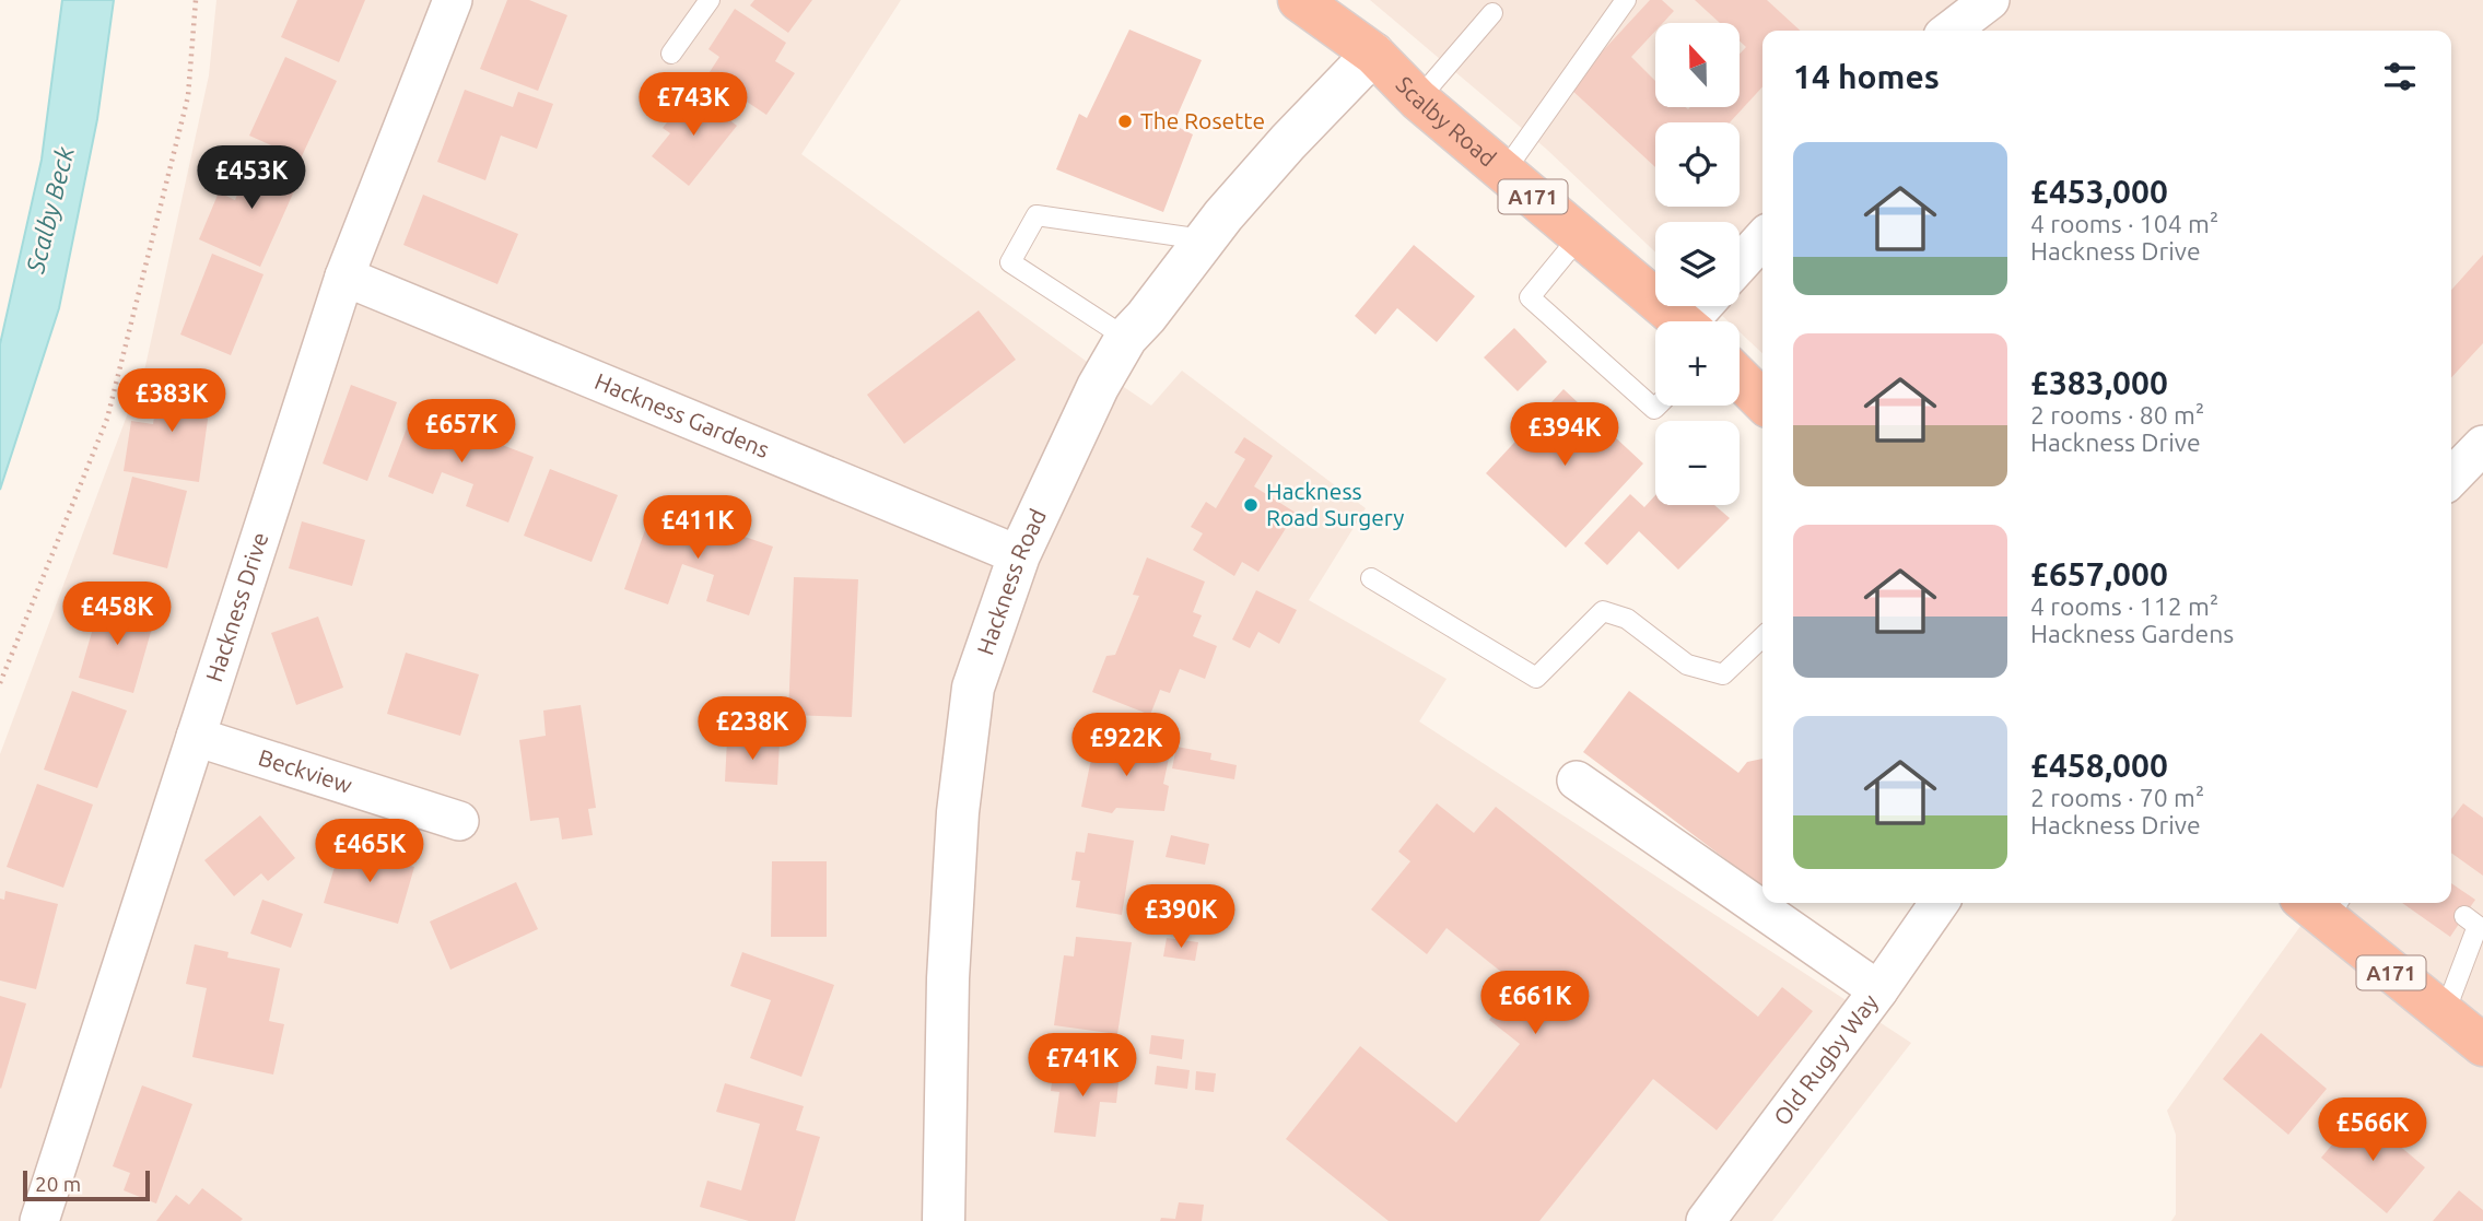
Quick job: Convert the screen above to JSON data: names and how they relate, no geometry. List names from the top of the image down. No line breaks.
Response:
{"streets":{"highway":["Scalby Road","A171"],"street":["Hackness Gardens","Hackness Road","Hackness Drive","Beckview","Old Rugby Way"]},"crossings":[["Scalby Road","Hackness Road"],["Hackness Gardens","Hackness Road"],["Hackness Gardens","Hackness Drive"],["Hackness Drive","Beckview"]],"water":["Scalby Beck"],"places":["The Rosette","Hackness Road Surgery"],"scale_bar":"20 m","north":"top","page":{"map_buttons":["+","−"],"heading":"14 homes","price":["£743K","£453K","£383K","£657K","£394K","£411K","£458K","£238K","£922K","£465K","£390K","£661K","£741K","£566K"],"list":[{"name":"£453,000","note":"4 rooms · 104 m² · Hackness Drive"},{"name":"£383,000","note":"2 rooms · 80 m² · Hackness Drive"},{"name":"£657,000","note":"4 rooms · 112 m² · Hackness Gardens"},{"name":"£458,000","note":"2 rooms · 70 m² · Hackness Drive"}],"scale":"20 m"}}
